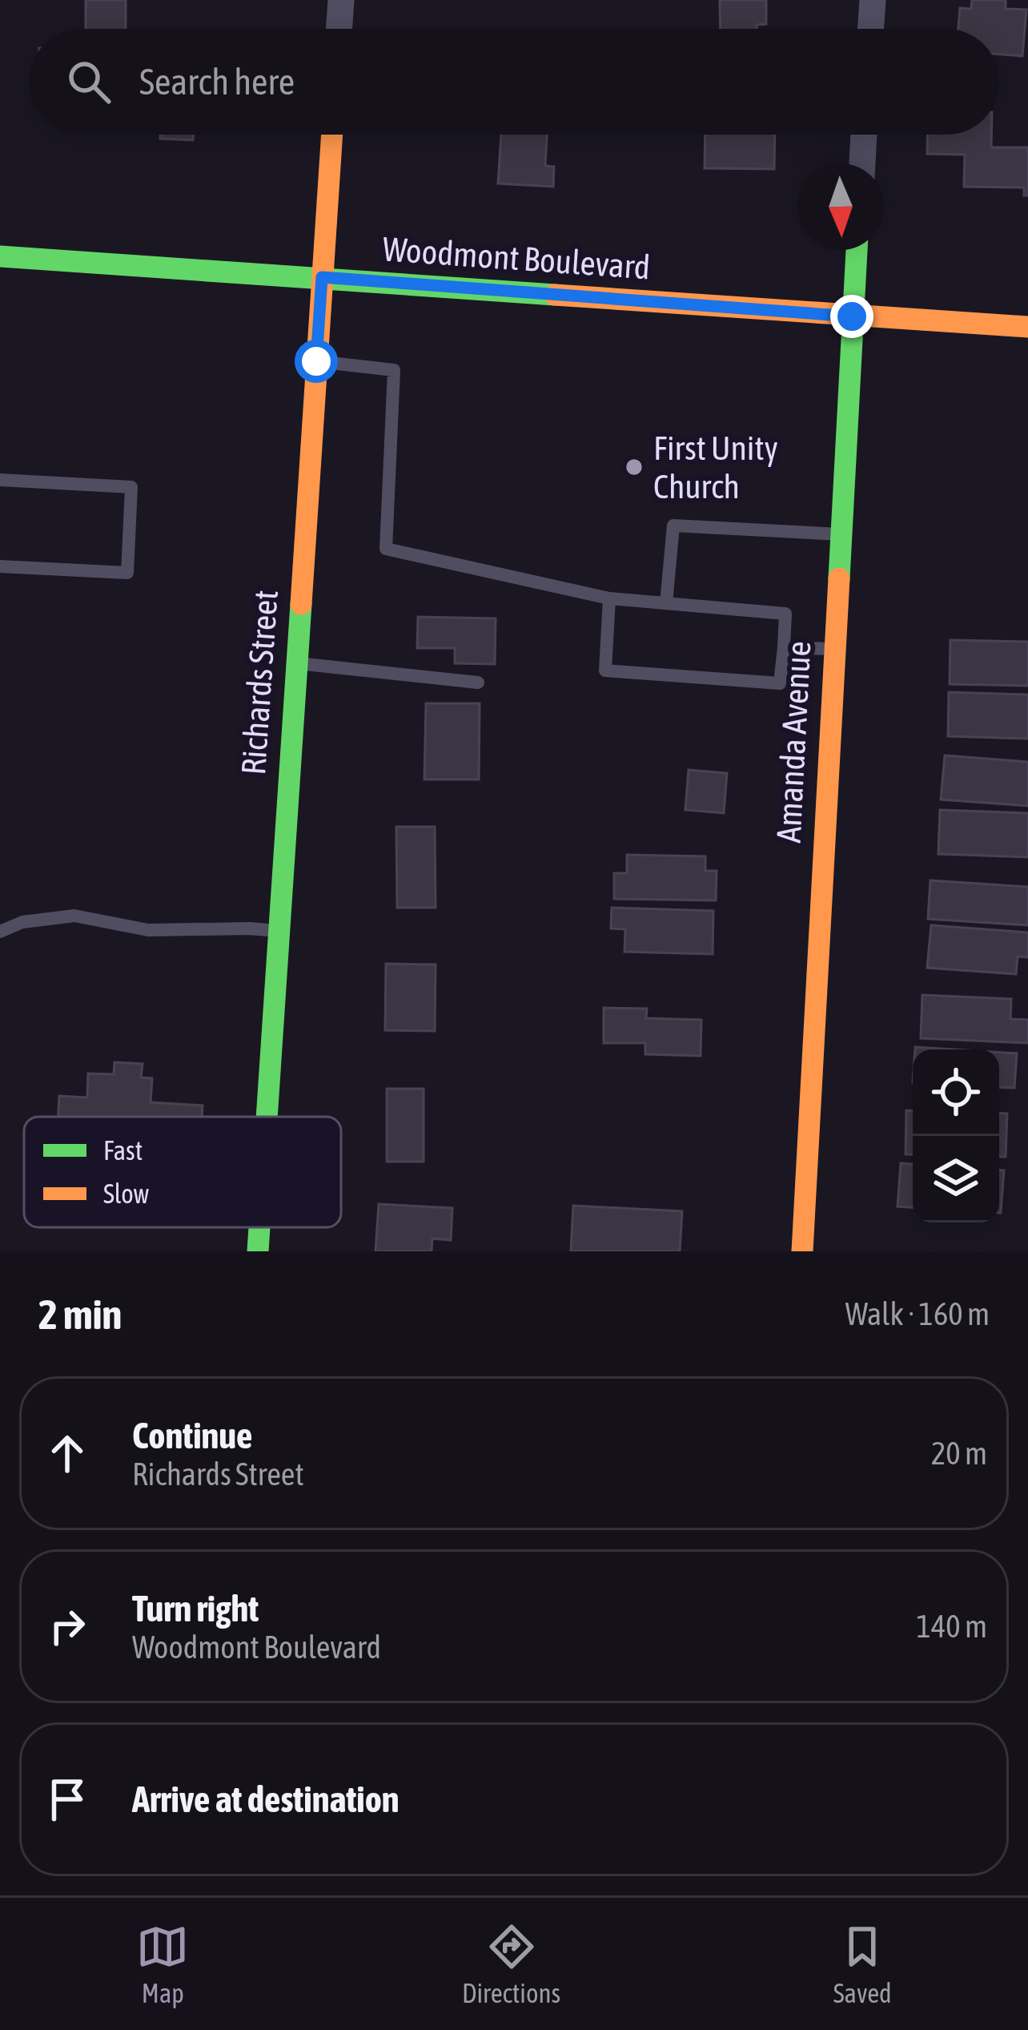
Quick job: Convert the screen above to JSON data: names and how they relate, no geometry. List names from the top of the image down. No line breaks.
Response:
{"streets":{"street":["Woodmont Boulevard","Richards Street","Amanda Avenue"]},"crossings":[["Woodmont Boulevard","Richards Street"],["Woodmont Boulevard","Amanda Avenue"]],"places":["First Unity Church"],"legend":["Fast","Slow"],"north":"bottom","page":{"search":"Search here","heading":["2 min","Walk · 160 m"],"list":[["Continue","Richards Street","20 m"],["Turn right","Woodmont Boulevard","140 m"],"Arrive at destination"],"nav":["Map","Directions","Saved"]}}
